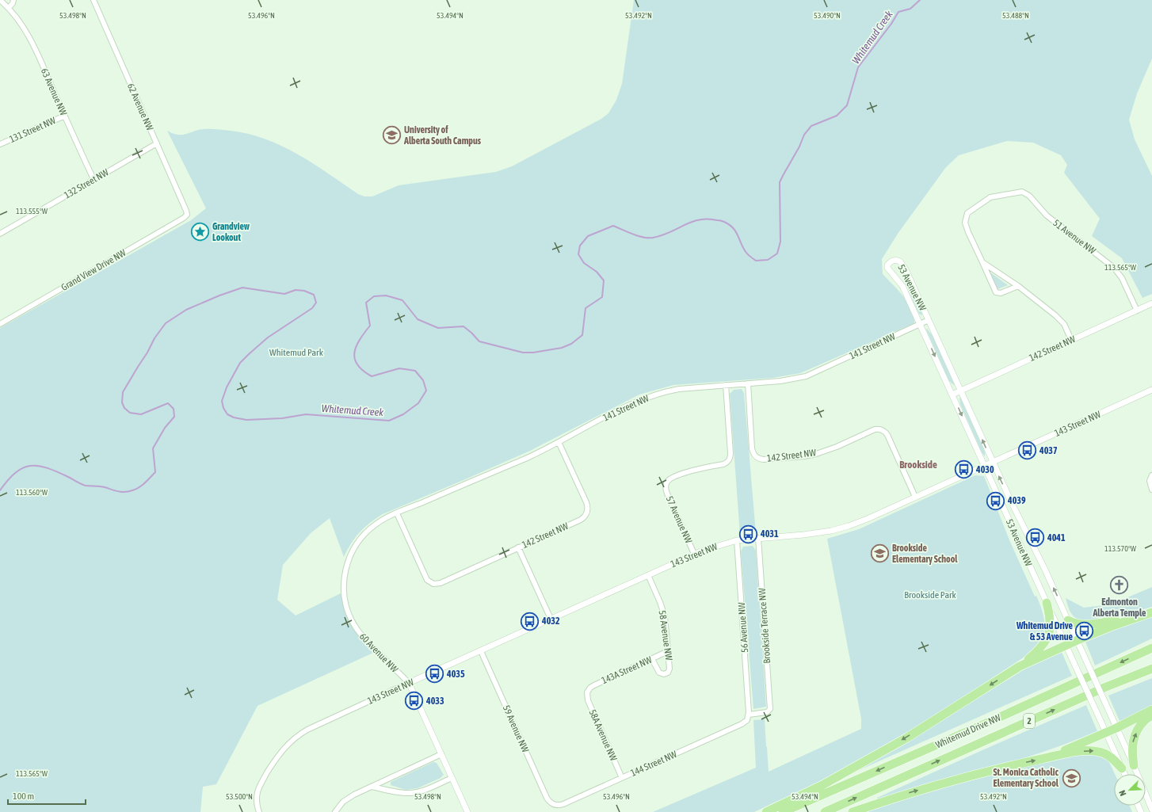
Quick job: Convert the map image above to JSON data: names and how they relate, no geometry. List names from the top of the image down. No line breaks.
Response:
{"streets":{"highway":["2","Whitemud Drive NW"],"street":["63 Avenue NW","62 Avenue NW","131 Street NW","132 Street NW","51 Avenue NW","Grand View Drive NW","53 Avenue NW","141 Street NW","142 Street NW","143 Street NW","57 Avenue NW","Brookside Terrace NW","56 Avenue NW","58 Avenue NW","60 Avenue NW","143A Street NW","59 Avenue NW","58A Avenue NW","144 Street NW"]},"crossings":[["63 Avenue NW","131 Street NW"],["63 Avenue NW","132 Street NW"],["62 Avenue NW","132 Street NW"],["62 Avenue NW","Grand View Drive NW"],["51 Avenue NW","142 Street NW"],["53 Avenue NW","141 Street NW"],["53 Avenue NW","142 Street NW"],["53 Avenue NW","143 Street NW"],["141 Street NW","142 Street NW"],["141 Street NW","57 Avenue NW"],["141 Street NW","60 Avenue NW"],["142 Street NW","143 Street NW"],["143 Street NW","57 Avenue NW"],["143 Street NW","Brookside Terrace NW"],["143 Street NW","56 Avenue NW"],["143 Street NW","58 Avenue NW"],["143 Street NW","60 Avenue NW"],["143 Street NW","59 Avenue NW"],["Brookside Terrace NW","56 Avenue NW"],["Brookside Terrace NW","144 Street NW"],["56 Avenue NW","144 Street NW"],["58 Avenue NW","143A Street NW"],["143A Street NW","58A Avenue NW"],["59 Avenue NW","144 Street NW"],["58A Avenue NW","144 Street NW"]],"districts":["Brookside"],"water":["Whitemud Creek"],"parks":["Whitemud Park","Brookside Park"],"places":{"school or university":["University of Alberta South Campus","Brookside Elementary School","St. Monica Catholic Elementary School"],"place":["Grandview Lookout"],"bus stop":["4037","4030","4039","4031","4041","4032","Whitemud Drive & 53 Avenue","4035","4033"],"church":["Edmonton Alberta Temple"]},"scale_bar":"100 m","north":"bottom left","coordinates":["53.498°N","53.496°N","53.494°N","53.492°N","53.490°N","53.488°N","113.555°W","113.565°W","113.560°W","113.570°W","53.500°N"]}
